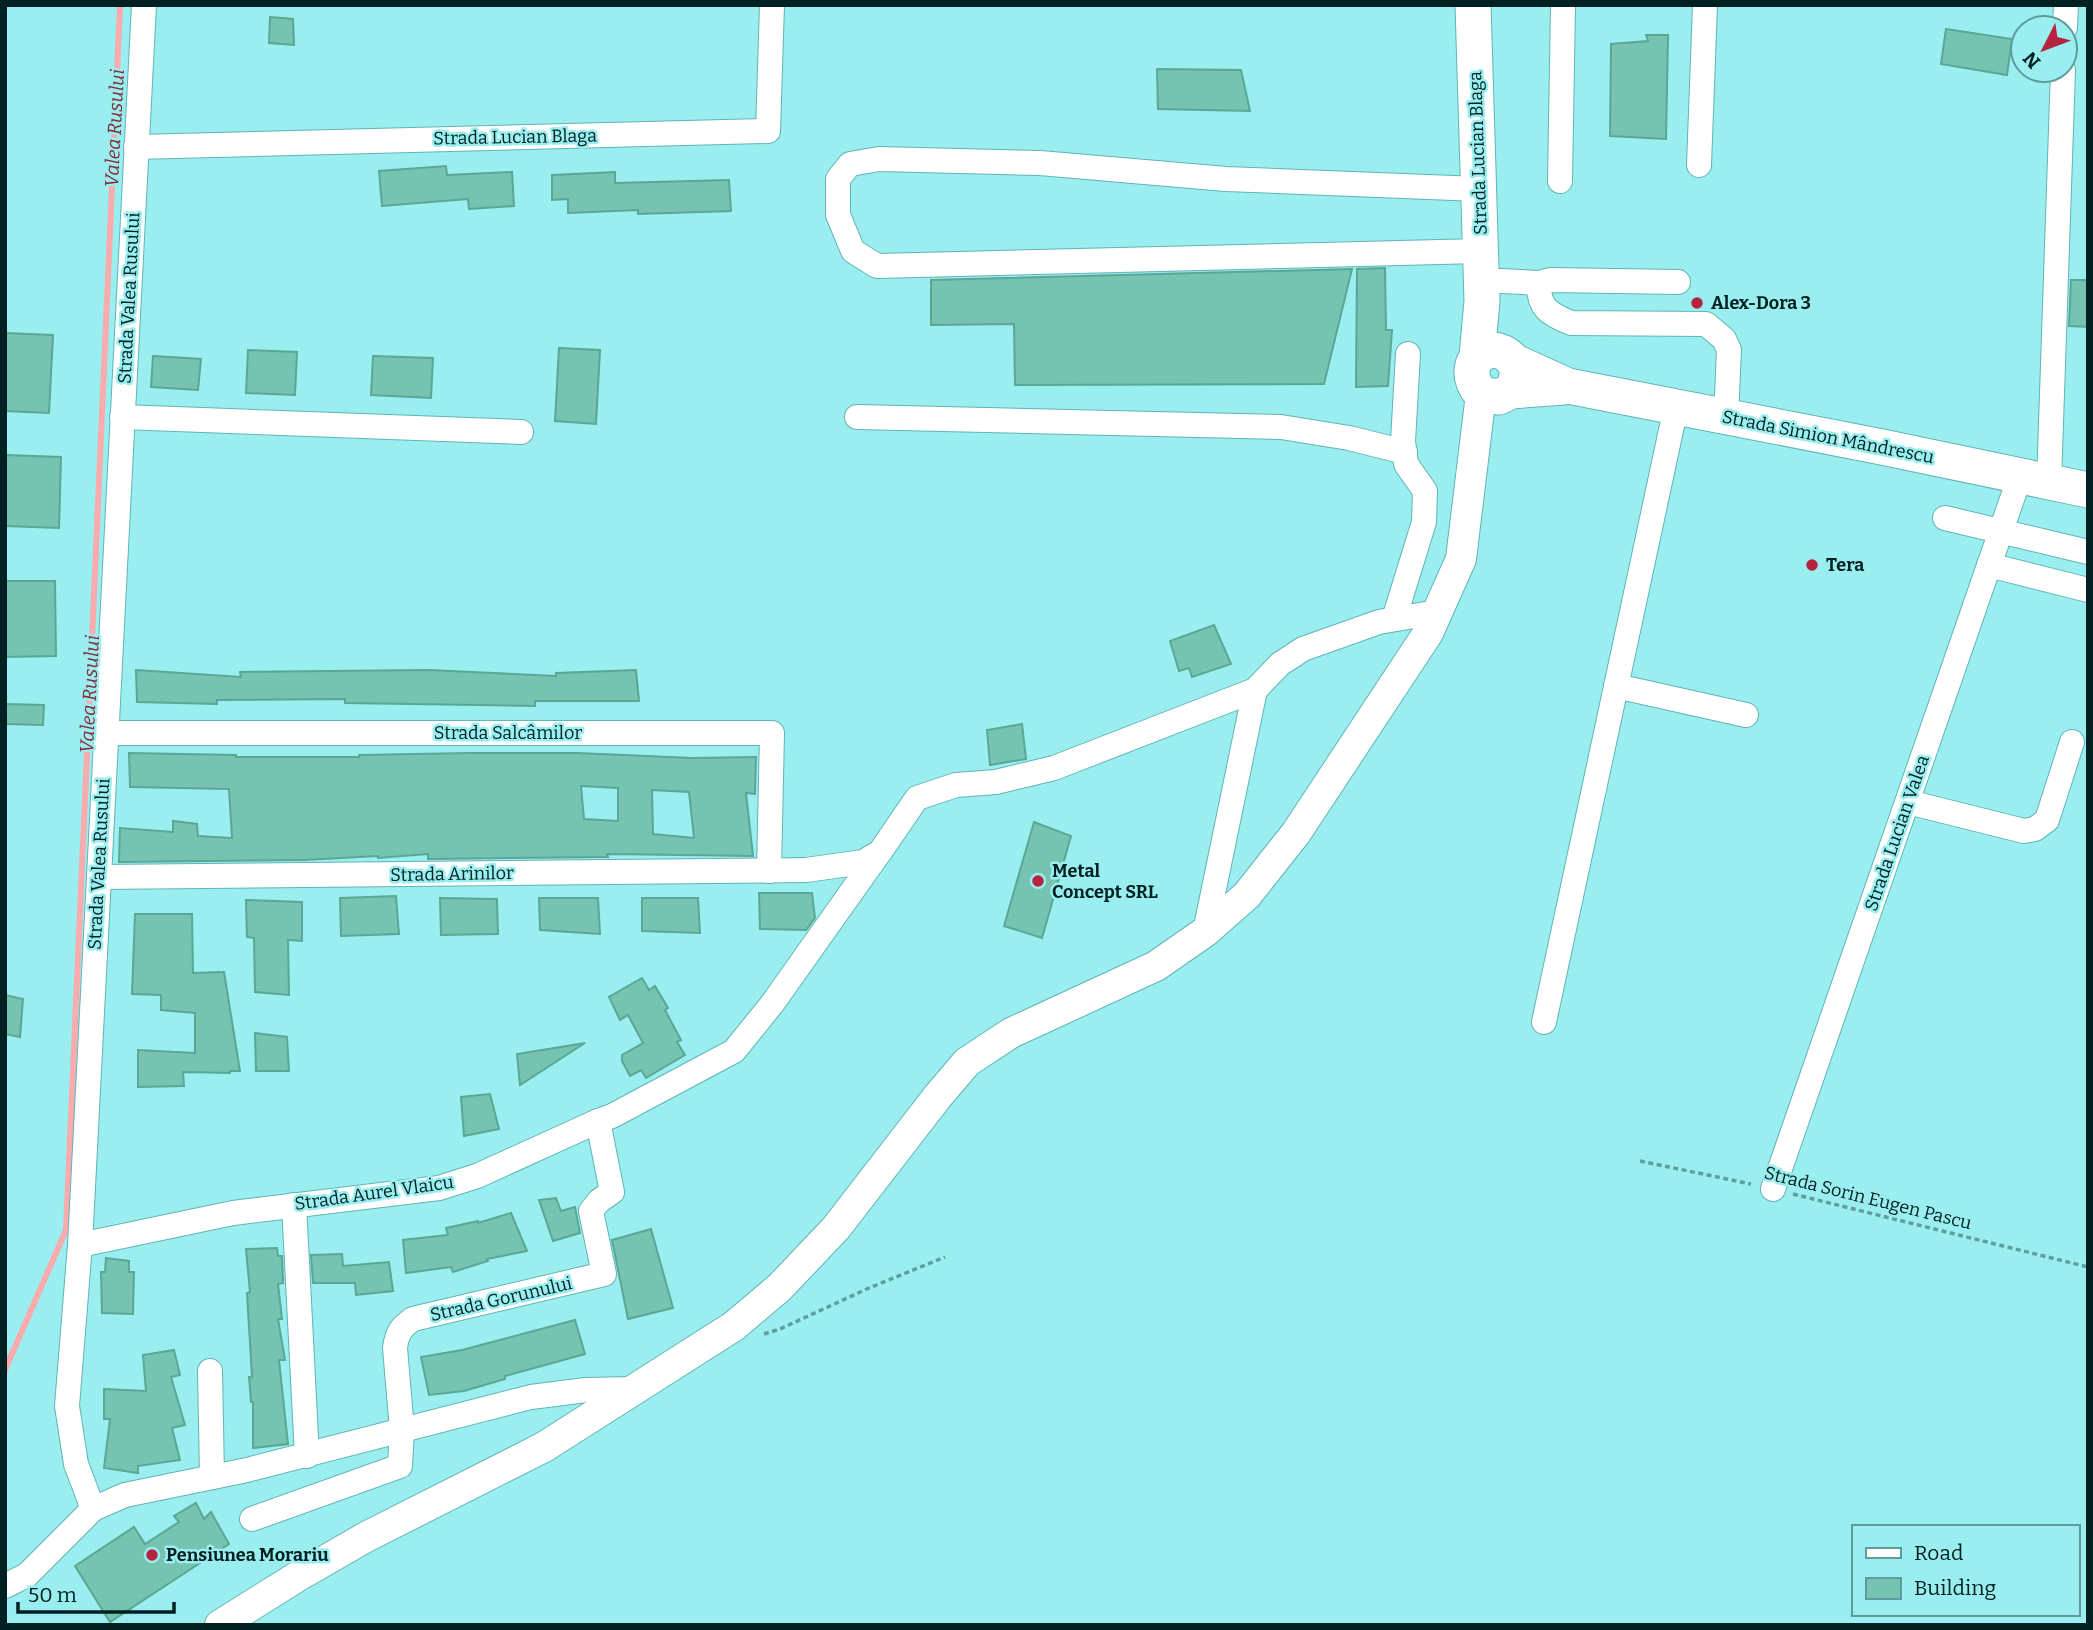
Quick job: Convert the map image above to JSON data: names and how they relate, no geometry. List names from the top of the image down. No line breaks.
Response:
{"streets":{"highway":["Strada Lucian Blaga","Strada Simion Mândrescu"],"street":["Strada Valea Rusului","Strada Salcâmilor","Strada Lucian Valea","Strada Arinilor","Strada Aurel Vlaicu","Strada Gorunului"],"path":["Strada Sorin Eugen Pascu"]},"crossings":[["Strada Lucian Blaga","Strada Valea Rusului"],["Strada Lucian Blaga","Strada Simion Mândrescu"],["Strada Valea Rusului","Strada Salcâmilor"],["Strada Valea Rusului","Strada Arinilor"],["Strada Valea Rusului","Strada Aurel Vlaicu"],["Strada Simion Mândrescu","Strada Lucian Valea"],["Strada Salcâmilor","Strada Arinilor"],["Strada Lucian Valea","Strada Sorin Eugen Pascu"],["Strada Arinilor","Strada Aurel Vlaicu"],["Strada Aurel Vlaicu","Strada Gorunului"]],"water":["Valea Rusului"],"places":["Alex-Dora 3","Tera","Metal Concept SRL","Pensiunea Morariu"],"legend":["Road","Building"],"scale_bar":"50 m","north":"bottom left"}
